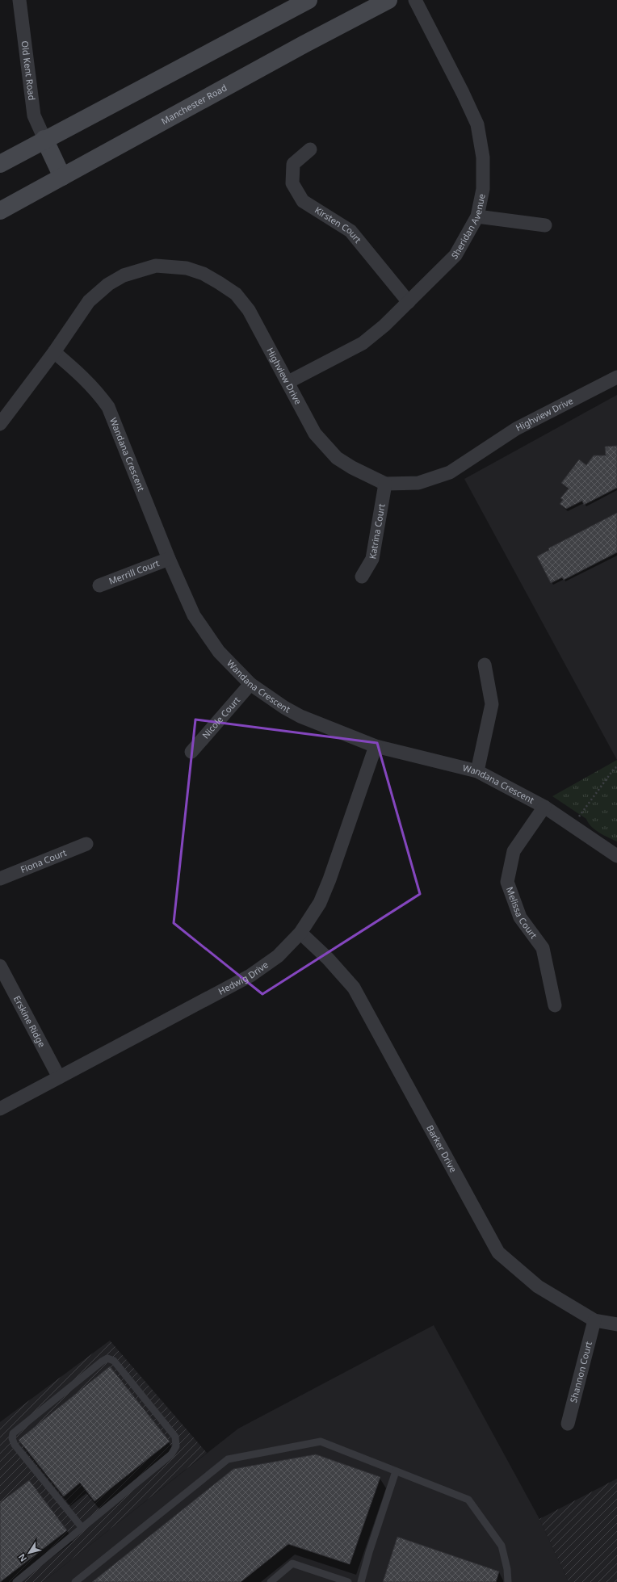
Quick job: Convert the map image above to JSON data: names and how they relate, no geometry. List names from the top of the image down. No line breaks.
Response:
{"streets":{"main road":["Manchester Road"],"street":["Old Kent Road","Sheridan Avenue","Kirsten Court","Highview Drive","Wandana Crescent","Katrina Court","Merrill Court","Nicole Court","Fiona Court","Melissa Court","Hedwig Drive","Erskine Ridge","Barker Drive","Shannon Court"]},"crossings":[["Sheridan Avenue","Kirsten Court"],["Sheridan Avenue","Highview Drive"],["Highview Drive","Wandana Crescent"],["Highview Drive","Katrina Court"],["Wandana Crescent","Merrill Court"],["Wandana Crescent","Nicole Court"],["Wandana Crescent","Melissa Court"],["Wandana Crescent","Hedwig Drive"],["Hedwig Drive","Erskine Ridge"],["Hedwig Drive","Barker Drive"],["Barker Drive","Shannon Court"]],"north":"bottom left"}
